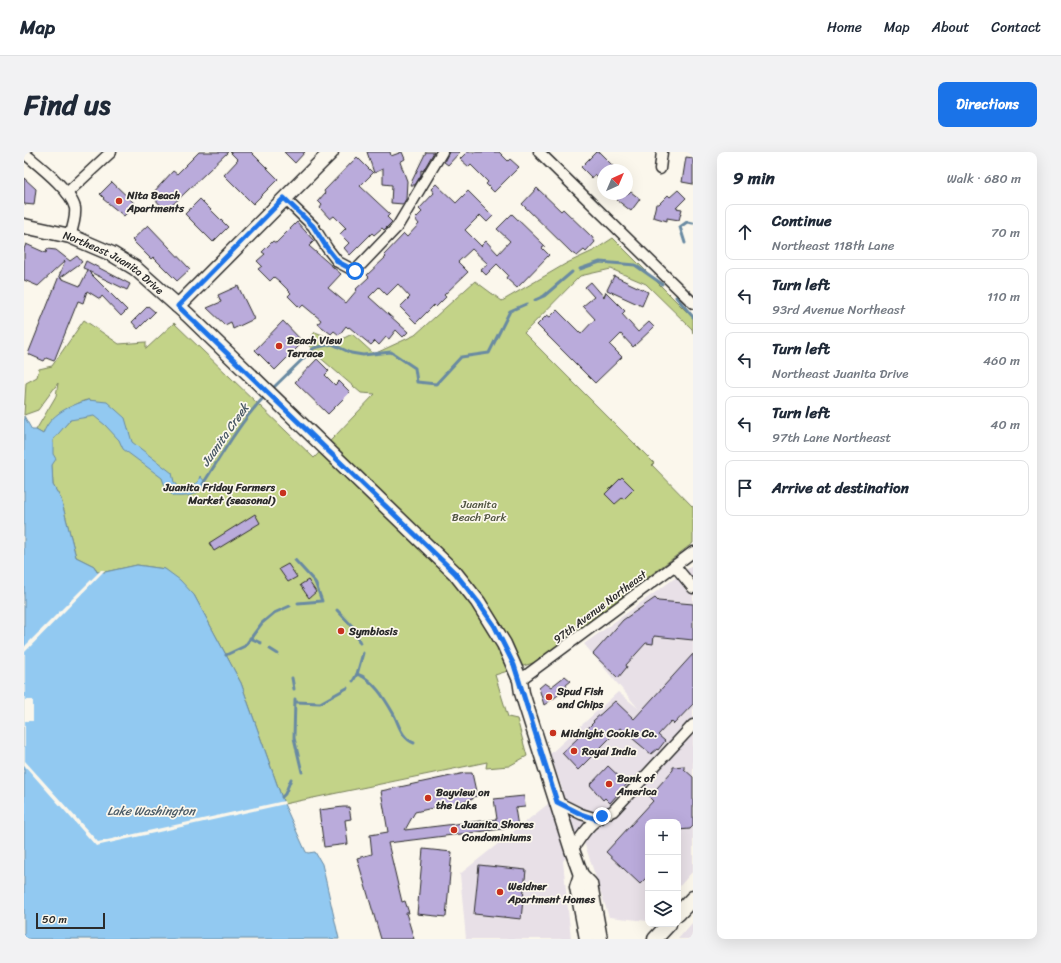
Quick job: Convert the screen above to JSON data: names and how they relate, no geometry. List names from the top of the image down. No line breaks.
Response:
{"streets":{"main road":["Northeast Juanita Drive"],"street":["97th Avenue Northeast"]},"crossings":[["Northeast Juanita Drive","97th Avenue Northeast"]],"water":["Juanita Creek","Lake Washington"],"parks":["Juanita Beach Park"],"places":["Nita Beach Apartments","Beach View Terrace","Juanita Friday Farmers Market (seasonal)","Symbiosis","Spud Fish and Chips","Midnight Cookie Co.","Royal India","Bank of America","Bayview on the Lake","Juanita Shores Condominiums","Weidner Apartment Homes"],"scale_bar":"50 m","north":"top right","page":{"header":"Map","nav":["Home","Map","About","Contact"],"title":"Find us","buttons":"Directions","heading":["9 min","Walk · 680 m"],"list":[["Continue","Northeast 118th Lane","70 m"],["Turn left","93rd Avenue Northeast","110 m"],["Turn left","Northeast Juanita Drive","460 m"],["Turn left","97th Lane Northeast","40 m"],"Arrive at destination"],"map_buttons":["+","−"],"scale":"50 m"}}
